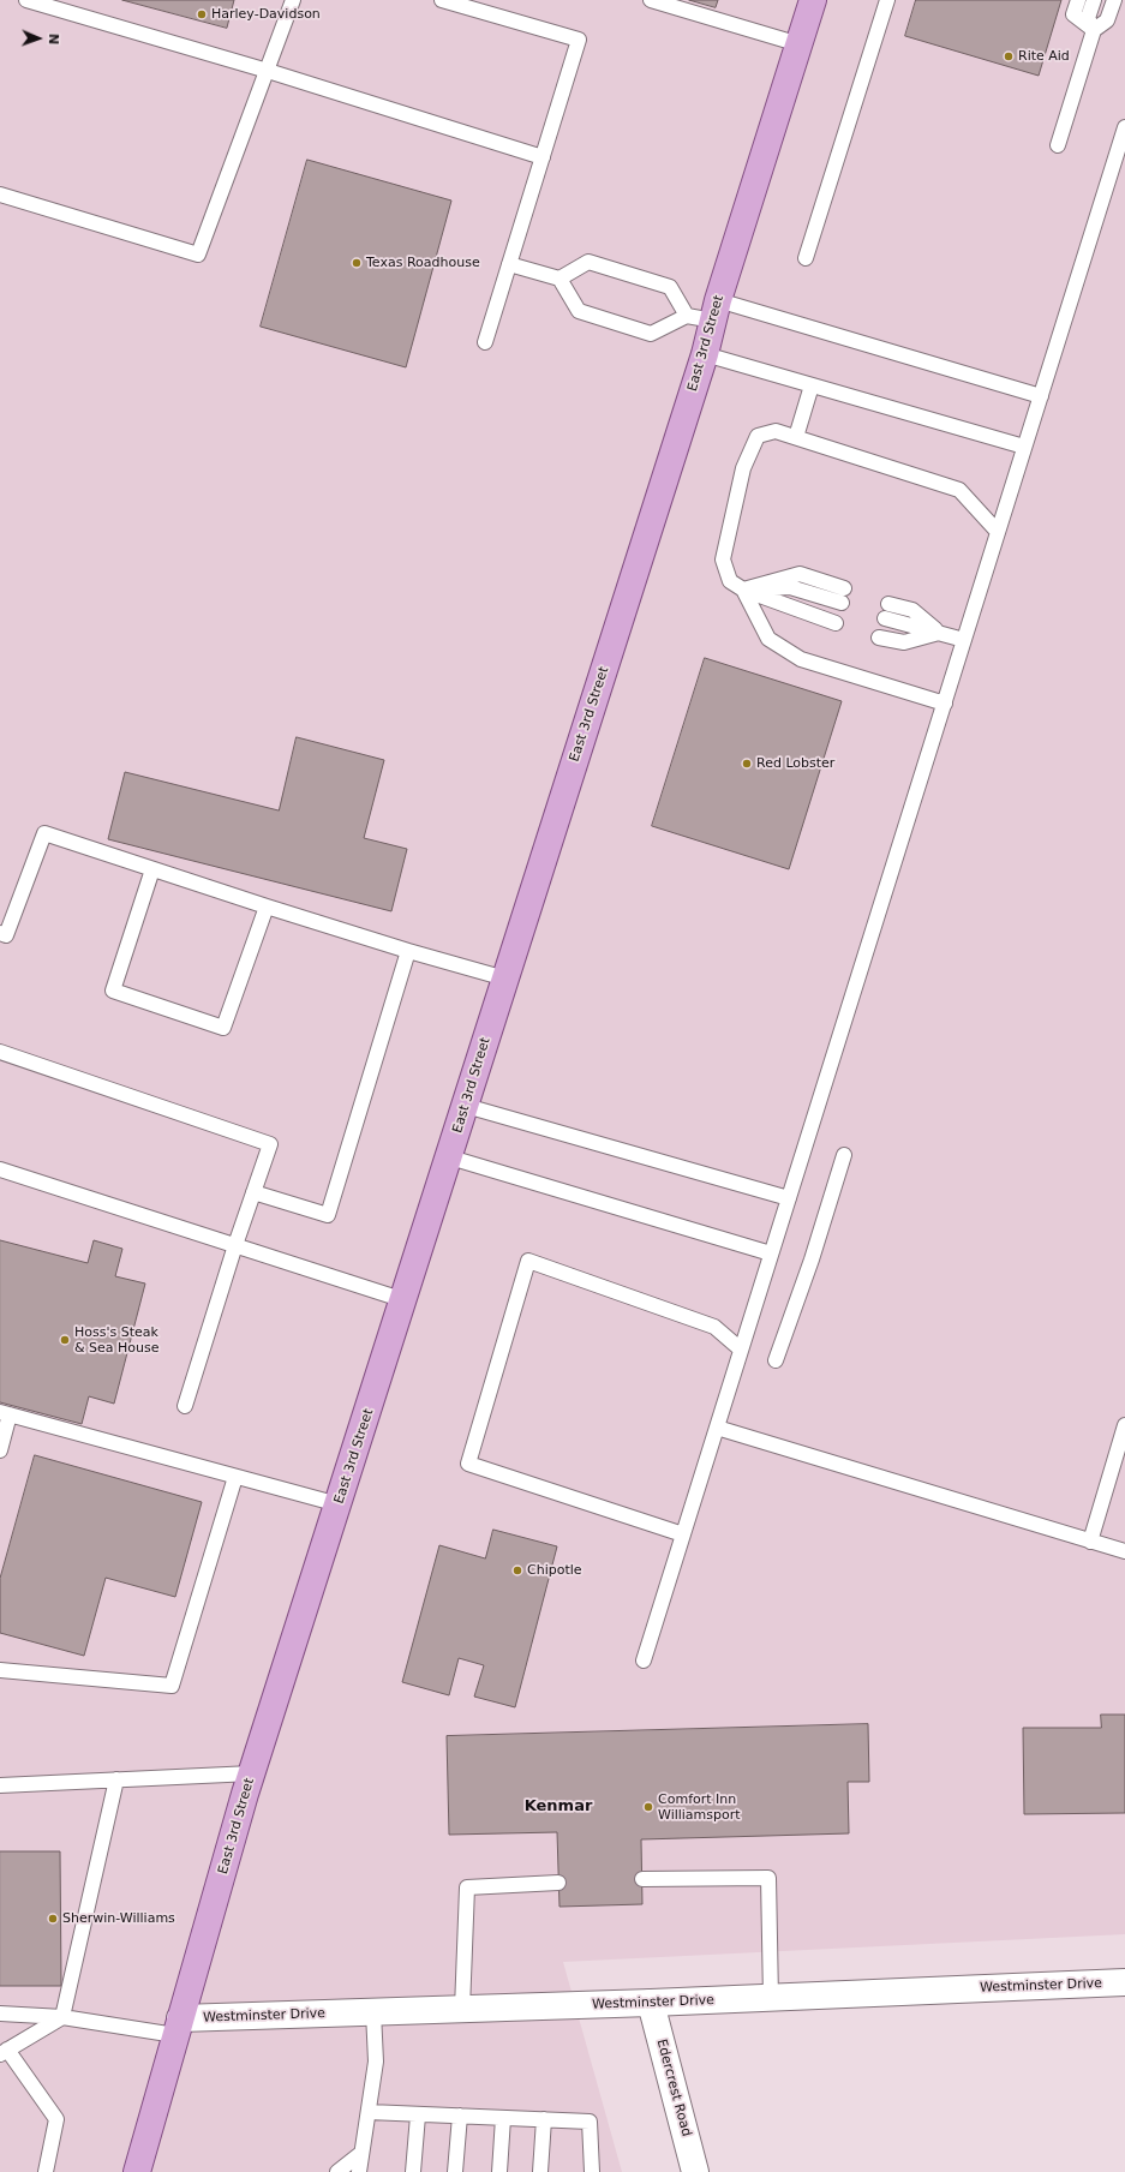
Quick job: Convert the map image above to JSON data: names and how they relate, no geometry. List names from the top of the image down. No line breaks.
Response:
{"streets":{"main road":["East 3rd Street"],"street":["Westminster Drive","Edercrest Road"]},"crossings":[["East 3rd Street","Westminster Drive"],["Westminster Drive","Edercrest Road"]],"districts":["Kenmar"],"places":["Harley-Davidson","Rite Aid","Texas Roadhouse","Red Lobster","Hoss's Steak & Sea House","Chipotle","Comfort Inn Williamsport","Sherwin-Williams"],"north":"right"}
